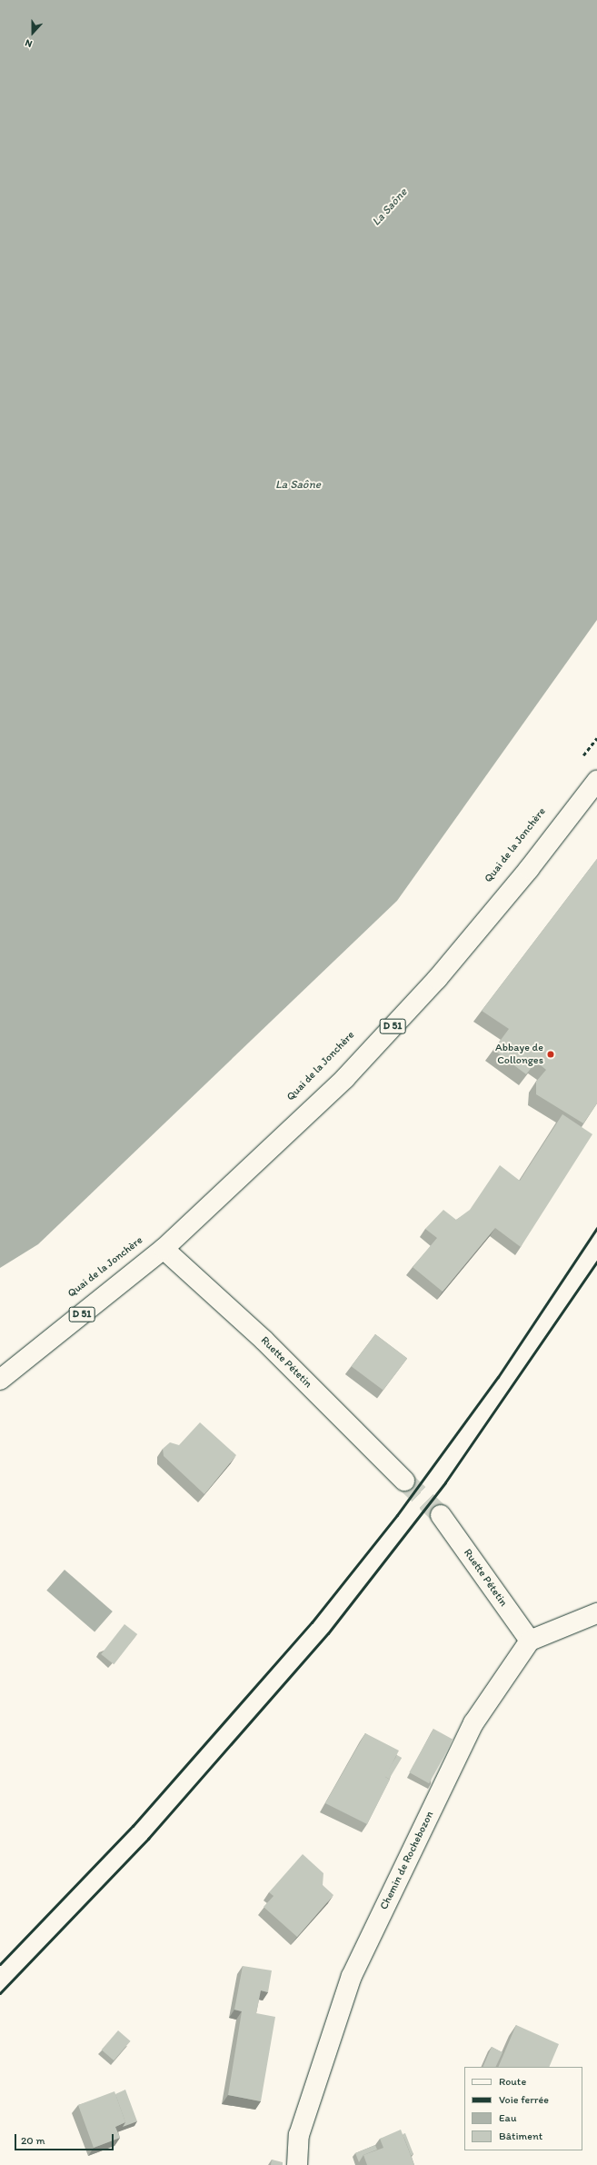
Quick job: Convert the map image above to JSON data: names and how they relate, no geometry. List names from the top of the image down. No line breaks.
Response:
{"streets":{"street":["Quai de la Jonchère","D 51","Ruette Pétetin","Chemin de Rochebozon"]},"crossings":[["Quai de la Jonchère","Ruette Pétetin"],["Ruette Pétetin","Chemin de Rochebozon"]],"water":["La Saône"],"places":["Abbaye de Collonges"],"legend":["Route","Voie ferrée","Eau","Bâtiment"],"scale_bar":"20 m","north":"bottom"}
